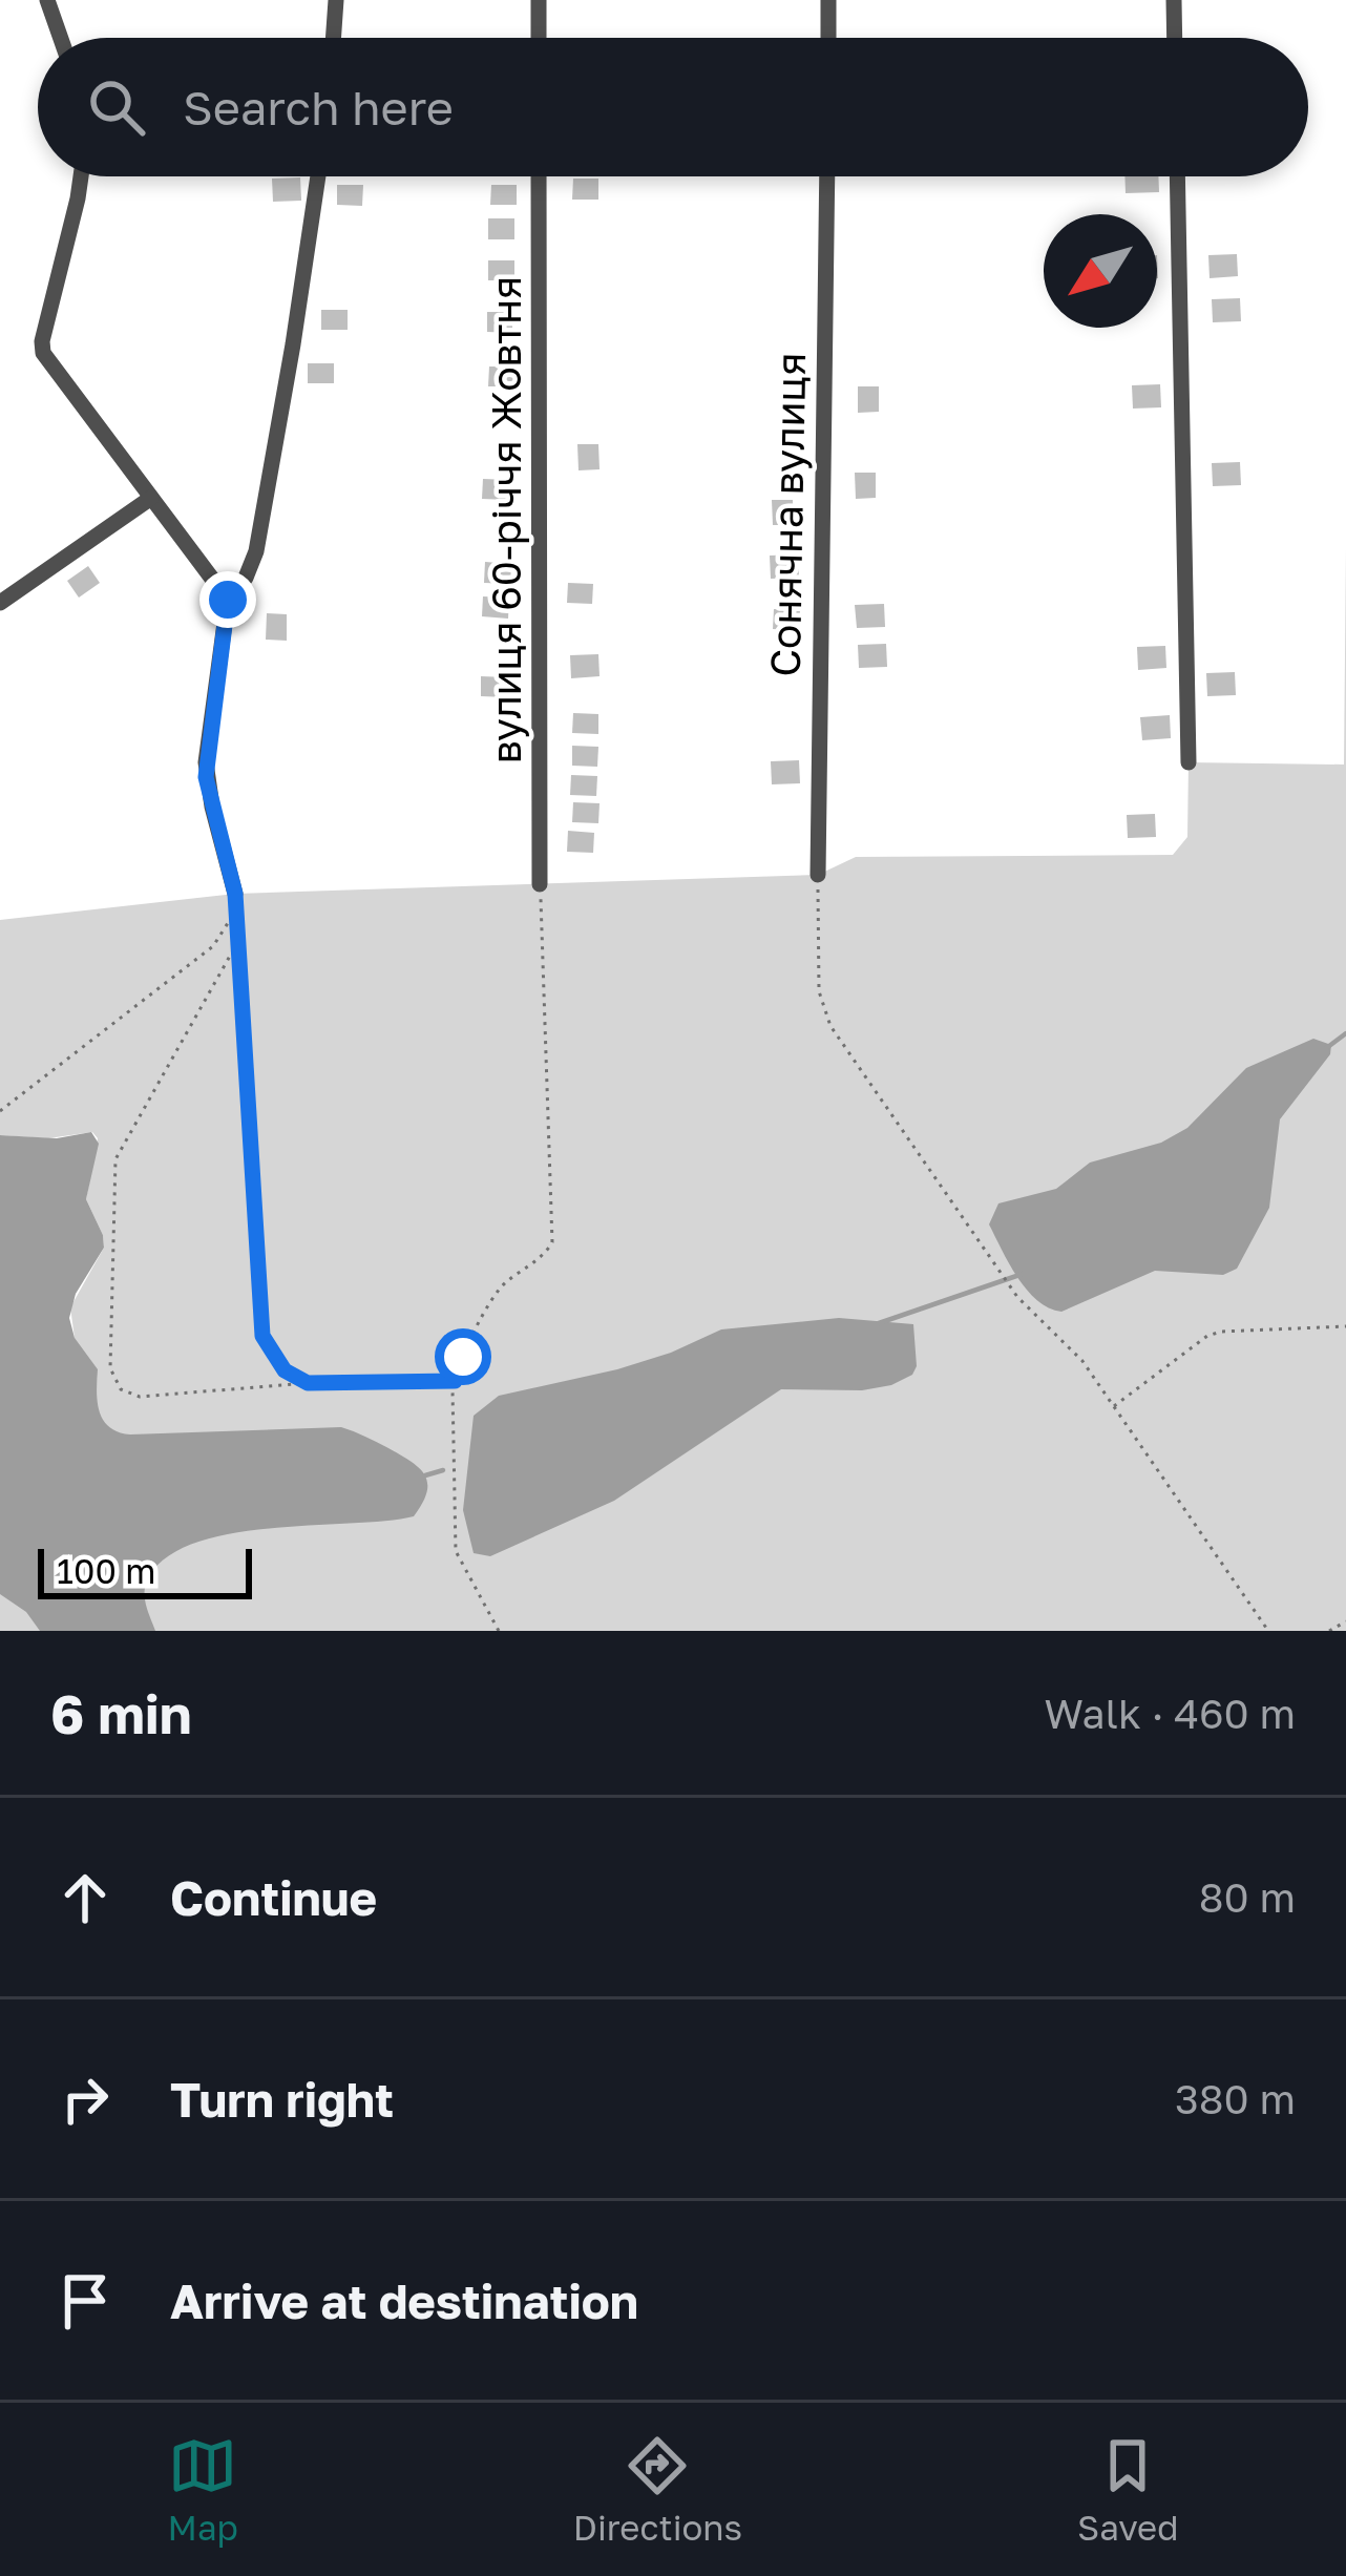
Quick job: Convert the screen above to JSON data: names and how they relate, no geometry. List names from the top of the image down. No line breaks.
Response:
{"streets":{"street":["Сонячна вулиця","вулиця 60-річчя Жовтня"]},"scale_bar":"100 m","north":"bottom left","page":{"search":"Search here","scale":"100 m","heading":["6 min","Walk · 460 m"],"list":[["Continue","80 m"],["Turn right","380 m"],"Arrive at destination"],"nav":["Map","Directions","Saved"]}}
